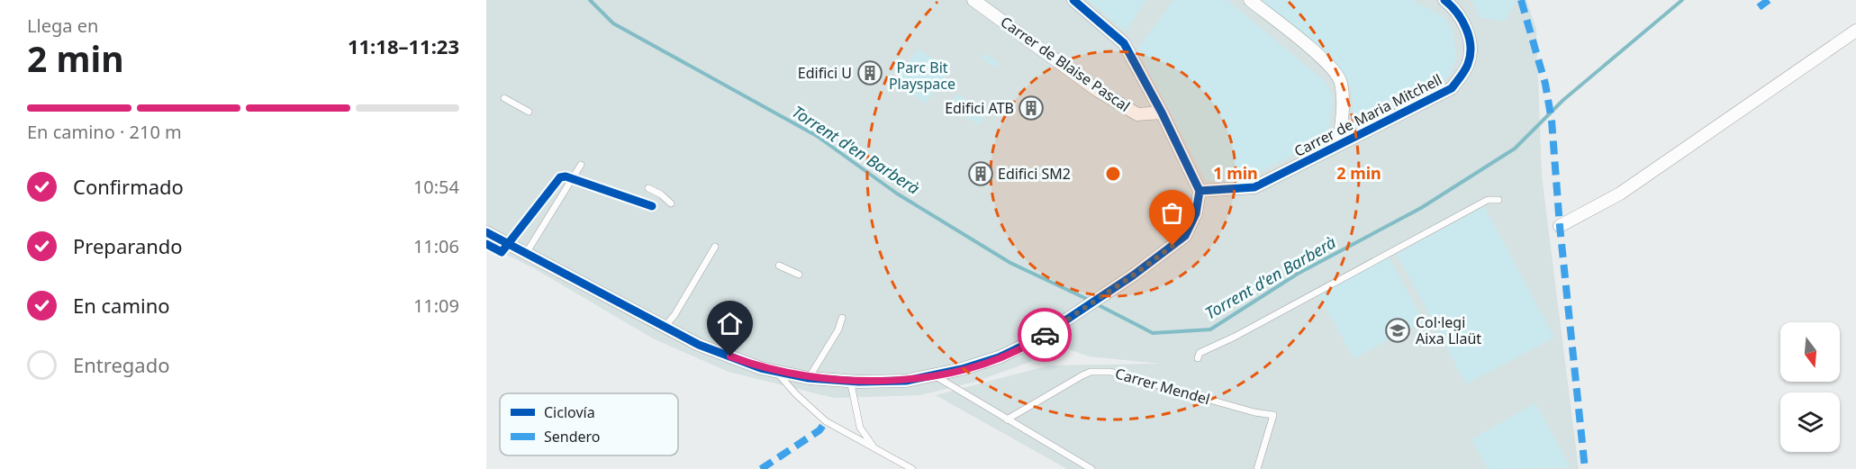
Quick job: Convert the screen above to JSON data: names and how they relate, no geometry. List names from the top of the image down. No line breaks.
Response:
{"streets":{"street":["Carrer de Blaise Pascal","Carrer de Maria Mitchell"],"lane":["Carrer Mendel"]},"water":["Torrent d'en Barberà"],"parks":["Parc Bit Playspace"],"places":{"building":["Edifici U","Edifici ATB","Edifici SM2"],"school or university":["Col·legi Aixa Llaüt"]},"legend":["Ciclovía","Sendero"],"north":"bottom","page":{"heading":["2 min","Llega en","11:18–11:23"],"bar":"En camino · 210 m","list":[["Confirmado","10:54"],["Preparando","11:06"],["En camino","11:09"],"Entregado"]},"rings":["1 min","2 min"]}
